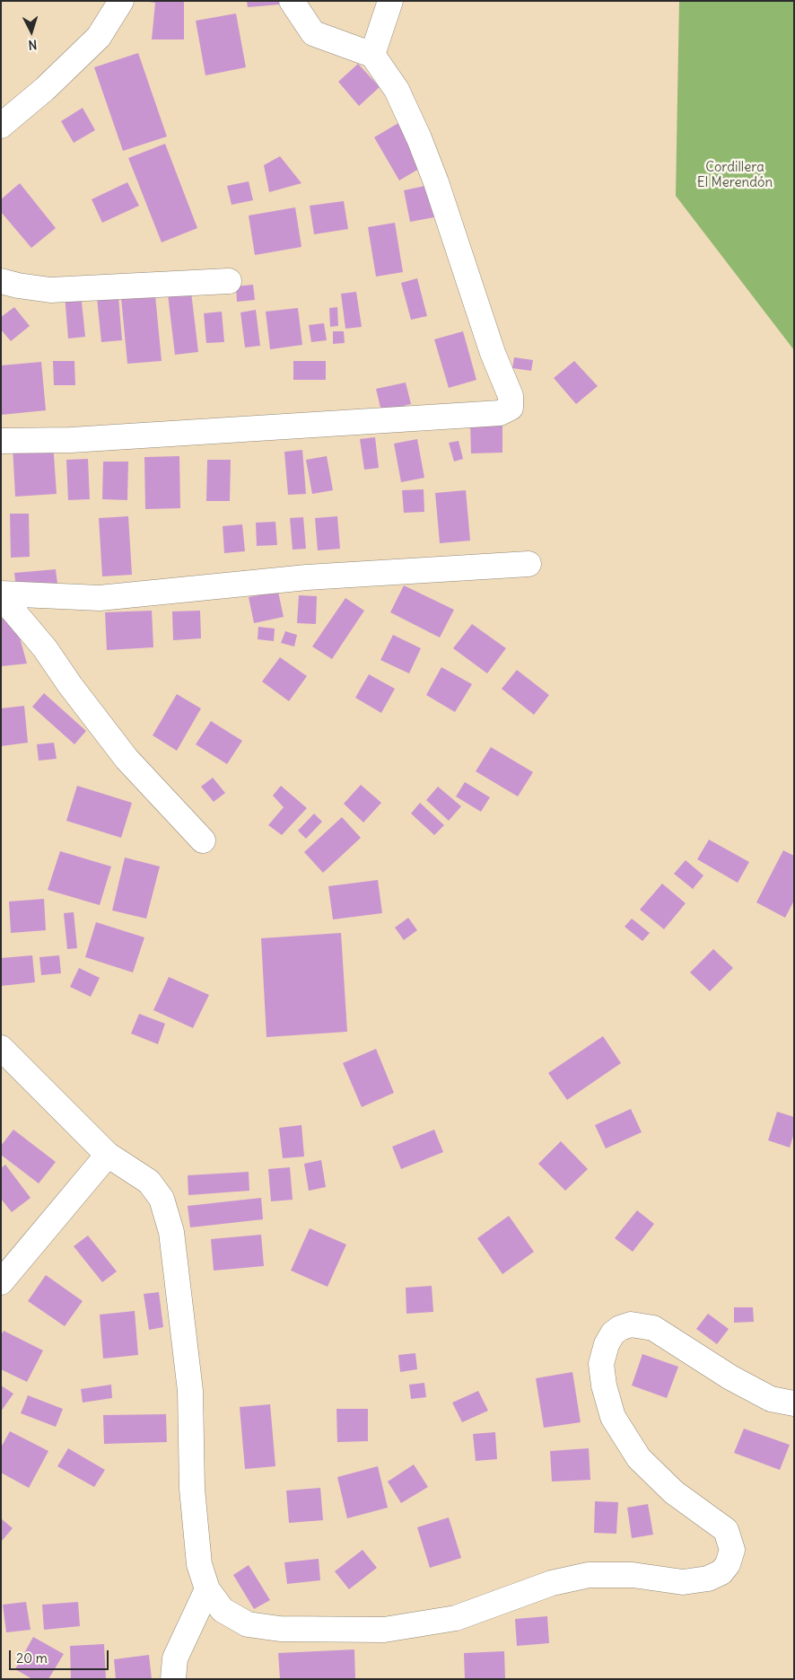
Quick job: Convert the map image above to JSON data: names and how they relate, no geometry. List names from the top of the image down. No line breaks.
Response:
{"parks":["Cordillera El Merendón"],"scale_bar":"20 m","north":"bottom"}
